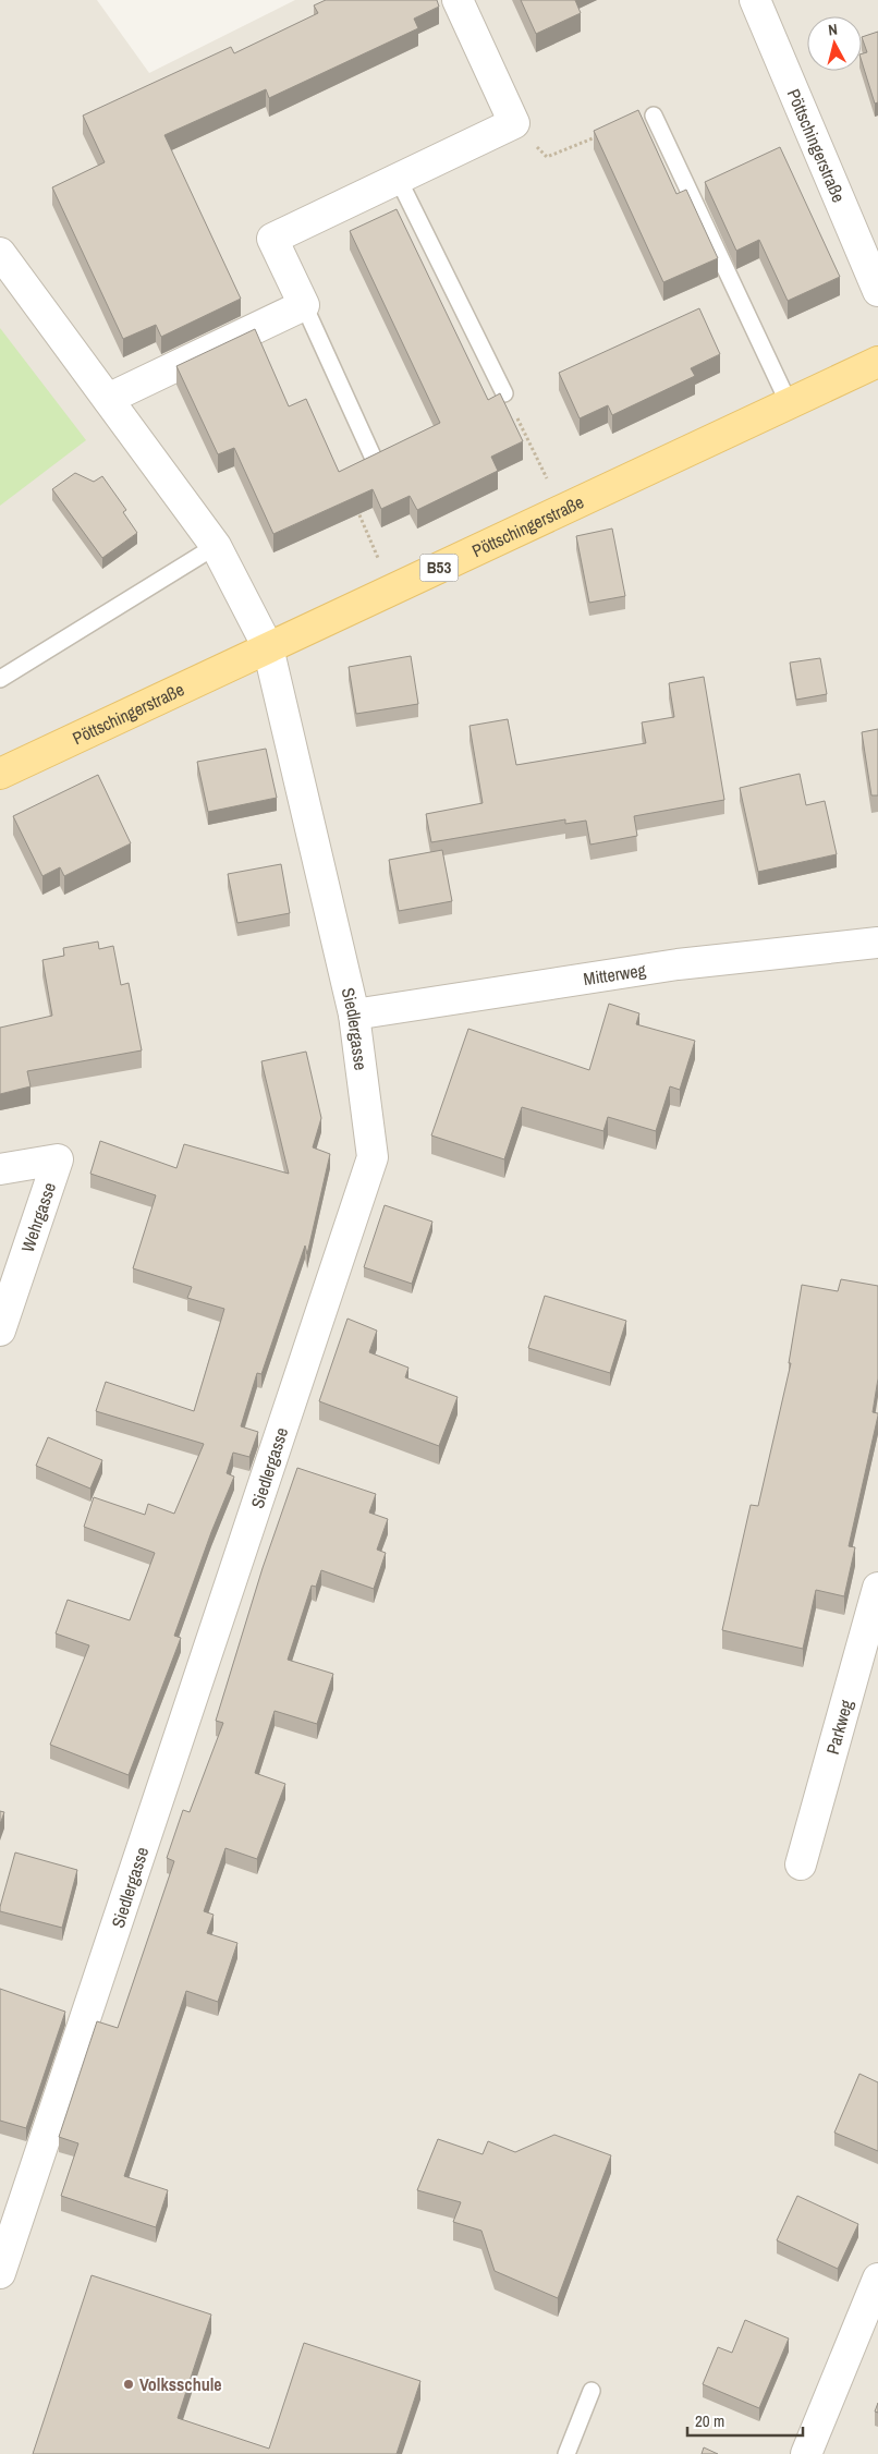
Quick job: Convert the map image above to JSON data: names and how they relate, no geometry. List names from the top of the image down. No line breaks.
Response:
{"streets":{"main road":["Pöttschingerstraße","B53"],"street":["Mitterweg","Siedlergasse","Wehrgasse","Parkweg"]},"crossings":[["Pöttschingerstraße","Siedlergasse"],["Mitterweg","Siedlergasse"]],"places":["Volksschule"],"scale_bar":"20 m","north":"top"}
